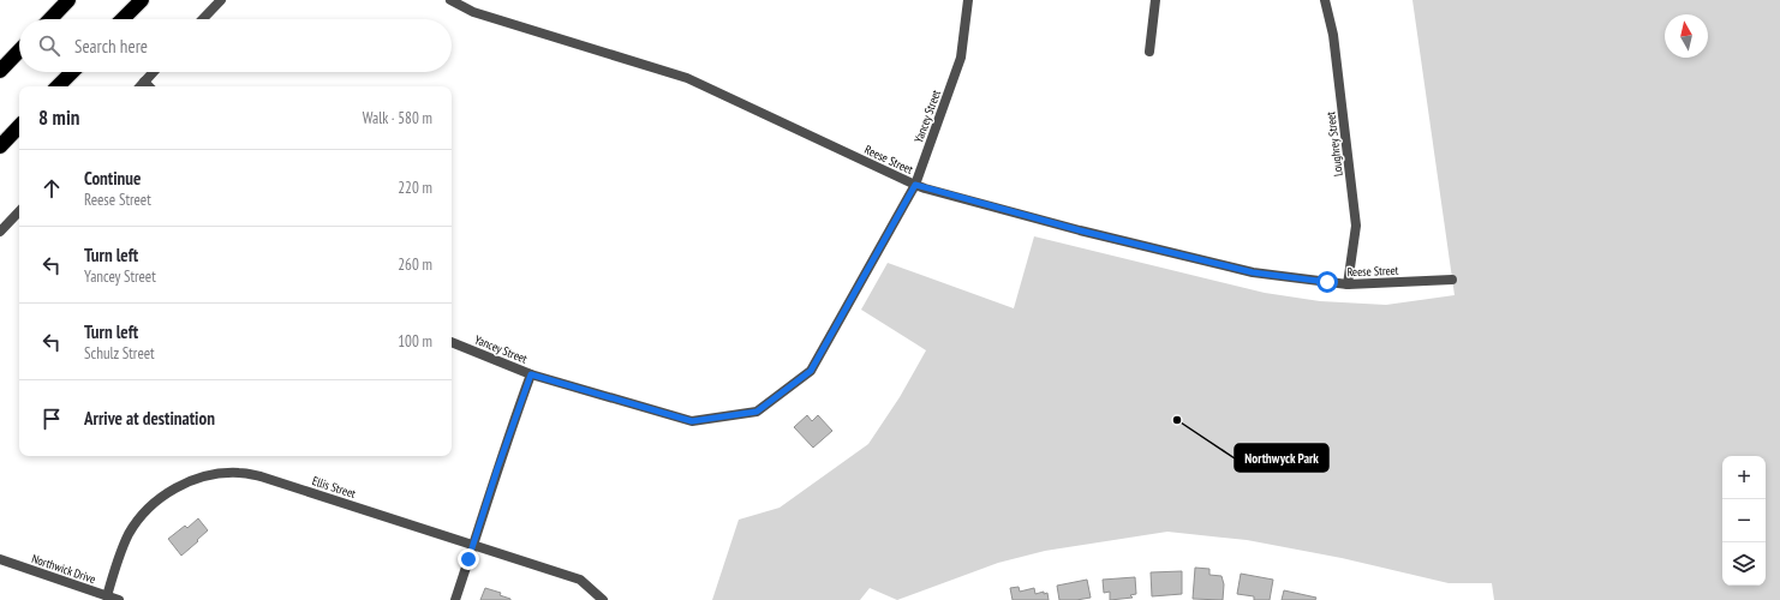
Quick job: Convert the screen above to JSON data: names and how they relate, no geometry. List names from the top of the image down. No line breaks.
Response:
{"streets":{"street":["Yancey Street","Loughrey Street","Reese Street","Ellis Street","Northwick Drive"]},"crossings":[["Yancey Street","Reese Street"],["Loughrey Street","Reese Street"],["Ellis Street","Northwick Drive"]],"places":["Northwyck Park"],"north":"top","page":{"search":"Search here","heading":["8 min","Walk · 580 m"],"list":[["Continue","Reese Street","220 m"],["Turn left","Yancey Street","260 m"],["Turn left","Schulz Street","100 m"],"Arrive at destination"],"map_buttons":["+","−"]}}
